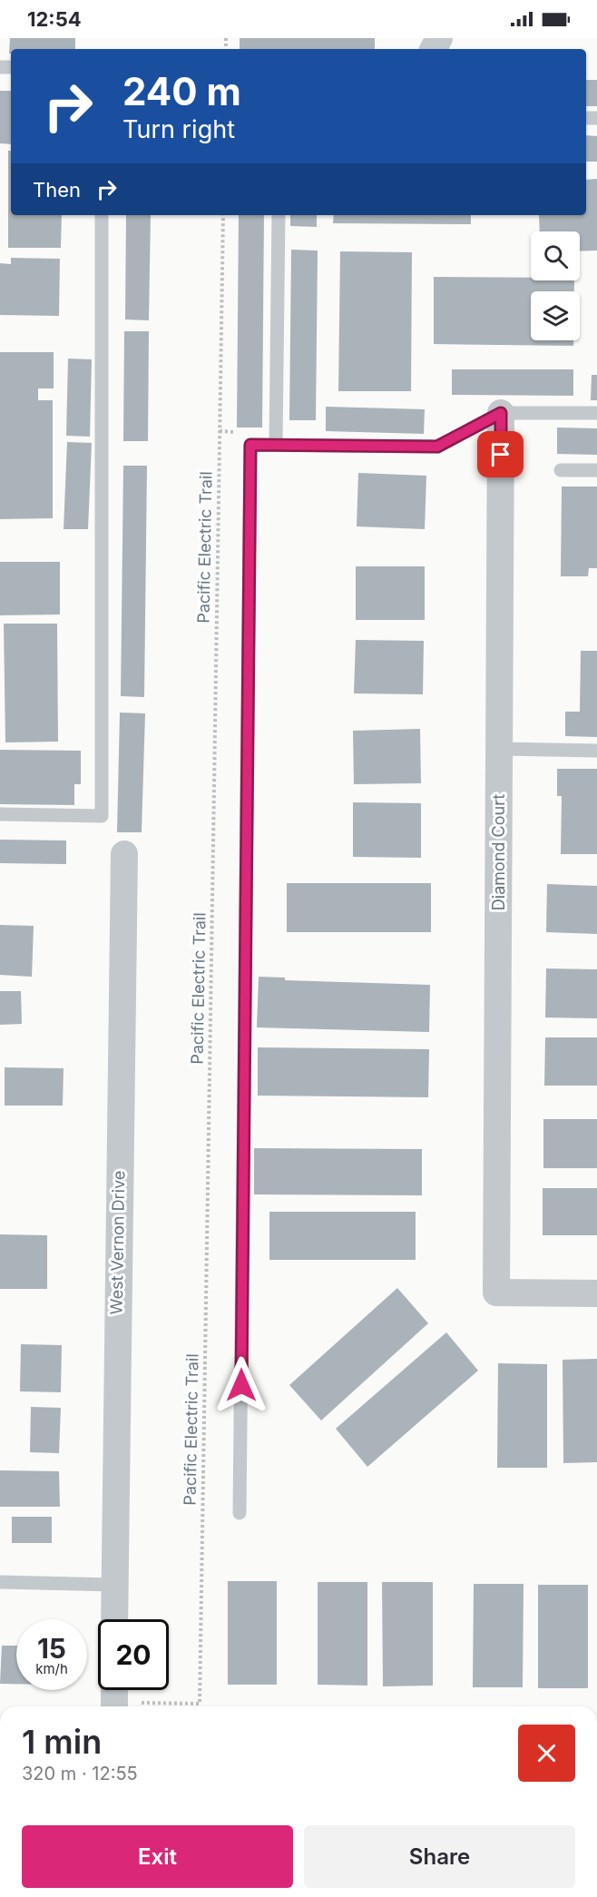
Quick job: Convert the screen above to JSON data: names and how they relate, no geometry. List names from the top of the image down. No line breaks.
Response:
{"streets":{"street":["Diamond Court","West Vernon Drive"],"path":["Pacific Electric Trail"]},"page":{"status":"12:54","turn":["240 m","Turn right"],"then":"Then","speed":"15 km/h","limit":"20","heading":["1 min","320 m · 12:55"],"buttons":["Exit","Share"]}}
